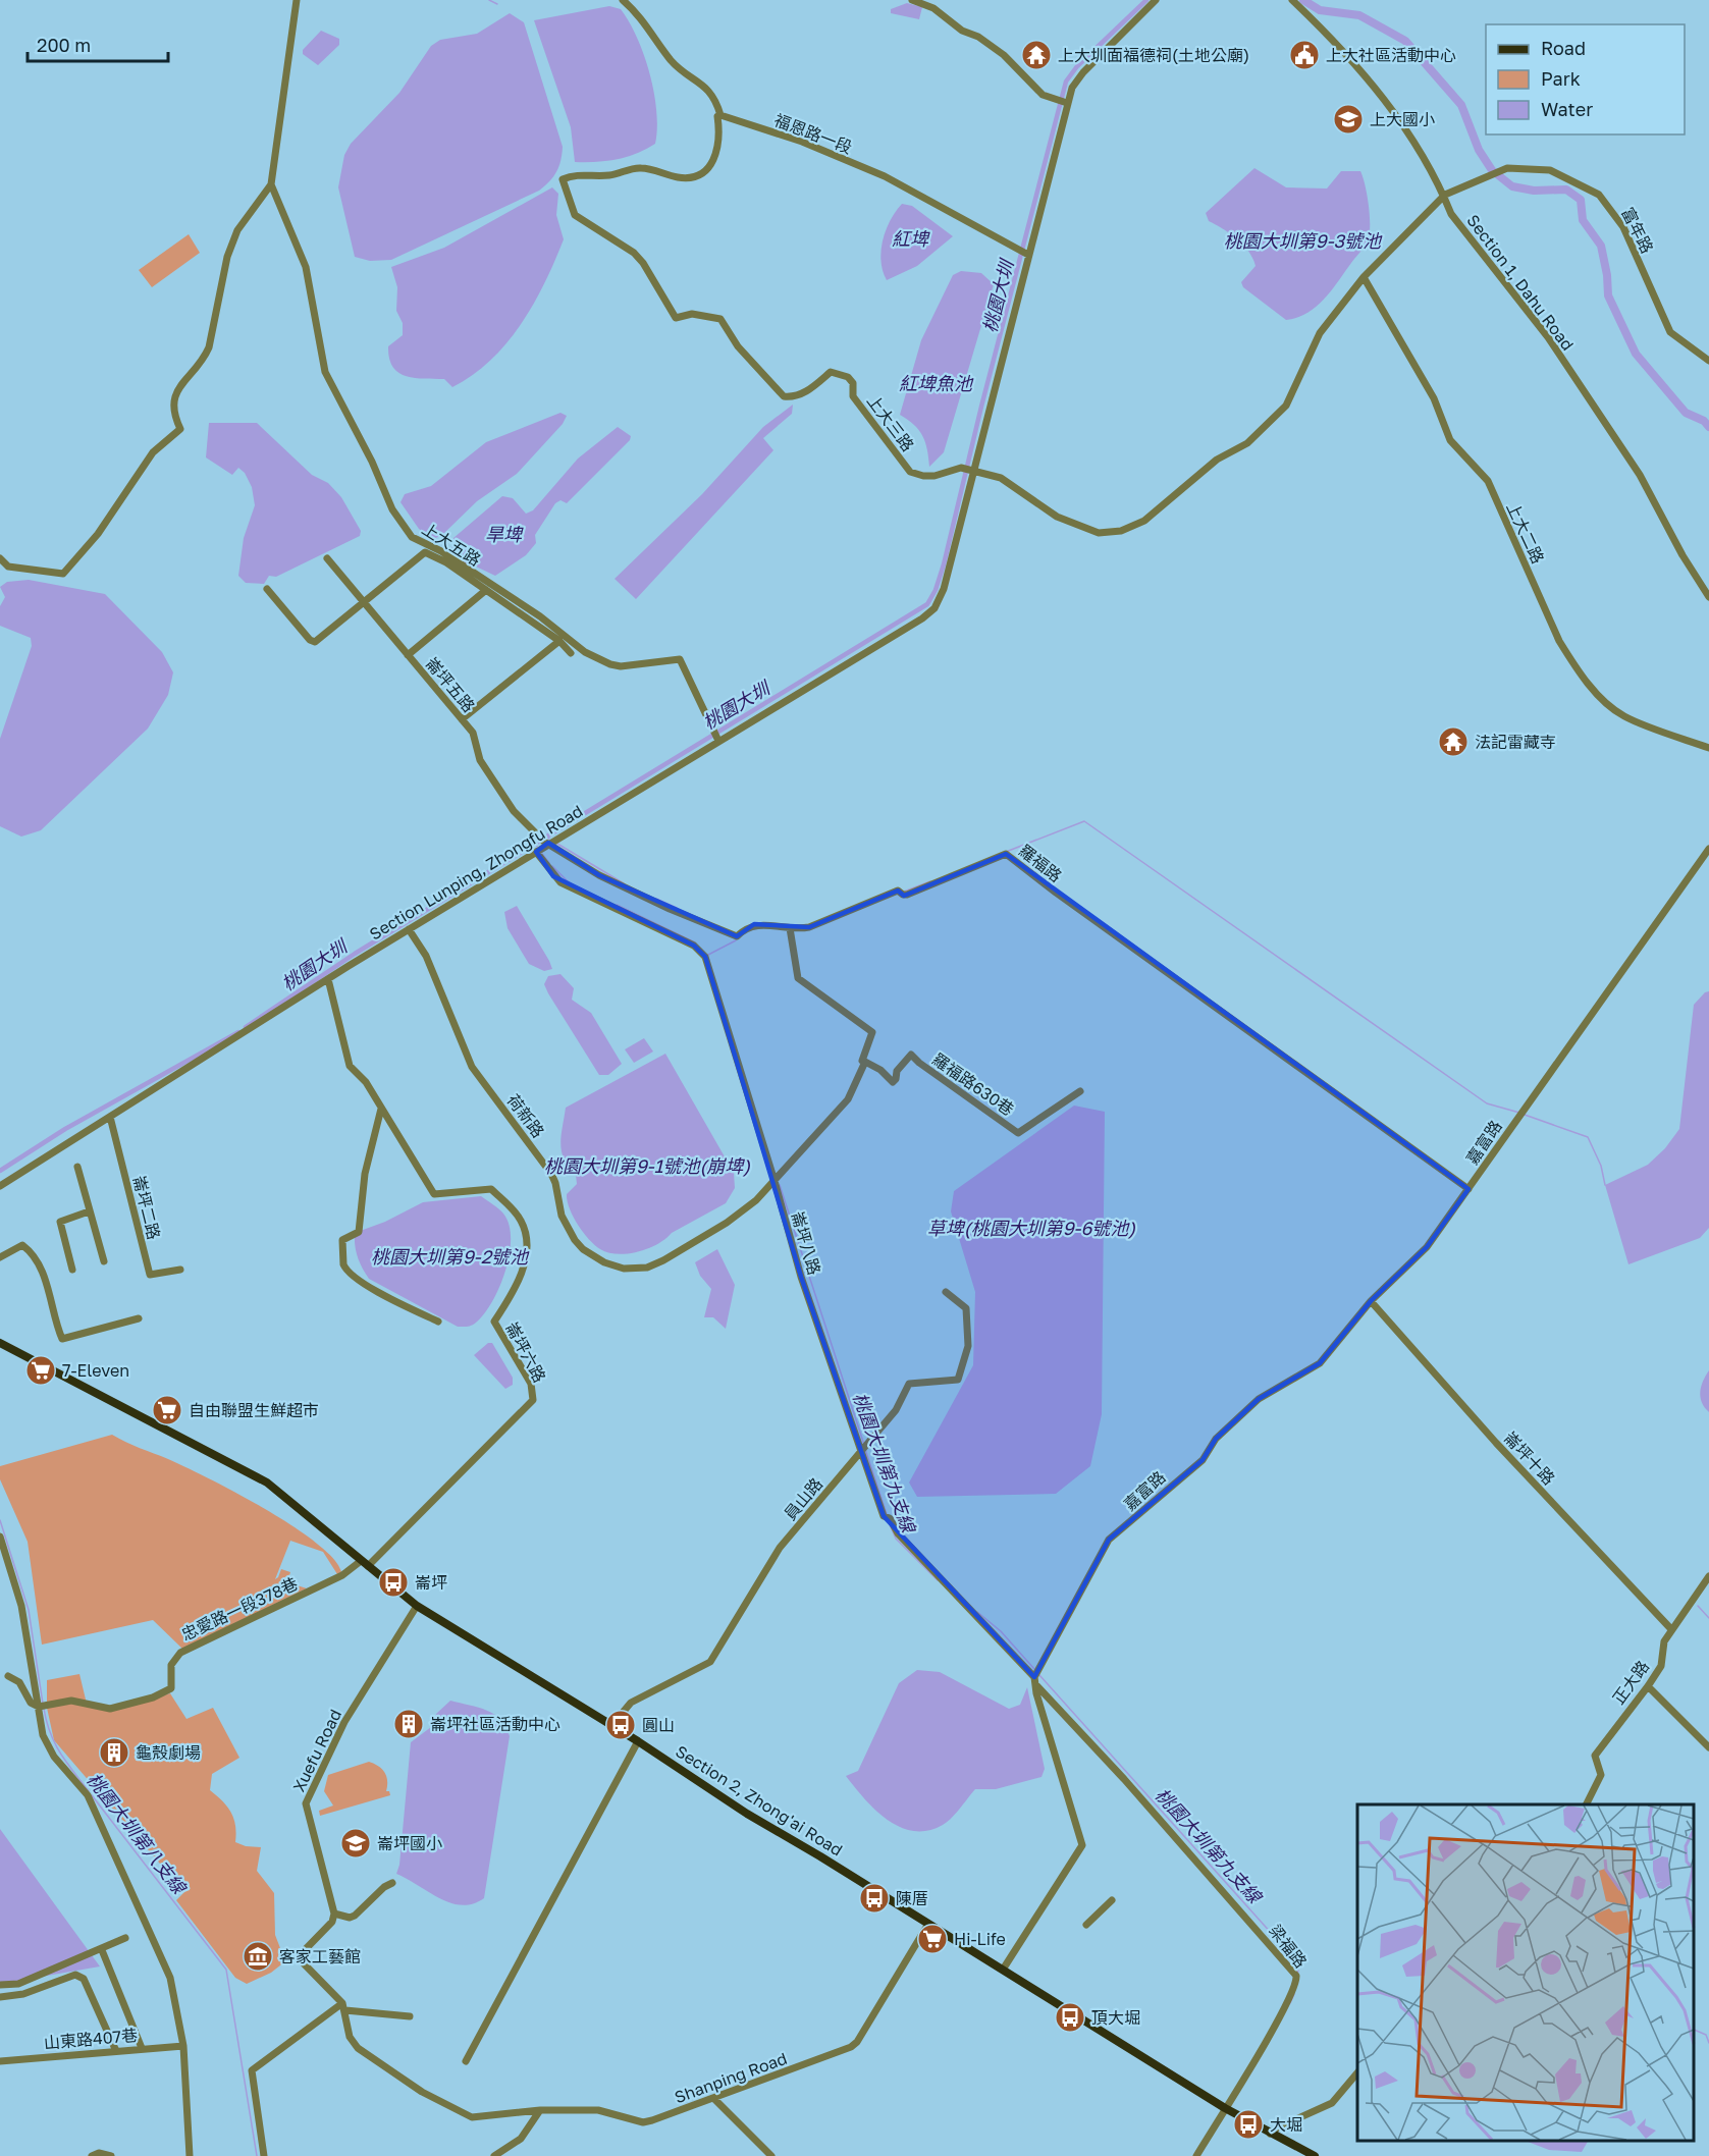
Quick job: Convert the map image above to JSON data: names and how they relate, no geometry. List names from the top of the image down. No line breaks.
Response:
{"streets":{"main road":["Section 2, Zhong'ai Road"],"street":["福恩路一段","富年路","Section 1, Dahu Road","上大三路","上大二路","上大五路","崙坪五路","羅福路","Section Lunping, Zhongfu Road","羅福路630巷","荷新路","嘉富路","崙坪二路","崙坪八路","崙坪六路","崙坪十路","員山路","忠愛路一段378巷","正大路","Xuefu Road","梁福路","山東路407巷","Shanping Road"]},"crossings":[["福恩路一段","上大三路"],["福恩路一段","Section Lunping, Zhongfu Road"],["富年路","Section 1, Dahu Road"],["富年路","上大三路"],["Section 1, Dahu Road","上大三路"],["上大三路","上大二路"],["上大三路","Section Lunping, Zhongfu Road"],["上大五路","Section Lunping, Zhongfu Road"],["崙坪五路","羅福路"],["崙坪五路","Section Lunping, Zhongfu Road"],["羅福路","Section Lunping, Zhongfu Road"],["羅福路","荷新路"],["羅福路","嘉富路"],["Section Lunping, Zhongfu Road","荷新路"],["Section Lunping, Zhongfu Road","崙坪二路"],["Section Lunping, Zhongfu Road","崙坪八路"],["Section Lunping, Zhongfu Road","崙坪六路"],["羅福路630巷","荷新路"],["荷新路","崙坪八路"],["嘉富路","崙坪八路"],["嘉富路","崙坪十路"],["嘉富路","梁福路"],["崙坪八路","員山路"],["崙坪八路","梁福路"],["崙坪六路","忠愛路一段378巷"],["崙坪六路","Section 2, Zhong'ai Road"],["崙坪十路","正大路"],["員山路","Section 2, Zhong'ai Road"],["忠愛路一段378巷","Section 2, Zhong'ai Road"],["Xuefu Road","Section 2, Zhong'ai Road"],["Section 2, Zhong'ai Road","梁福路"],["Section 2, Zhong'ai Road","Shanping Road"]],"water":["紅埤","桃園大圳第9-3號池","桃園大圳","紅埤魚池","旱埤","桃園大圳第9-1號池(崩埤)","草埤(桃園大圳第9-6號池)","桃園大圳第9-2號池","桃園大圳第九支線","桃園大圳第八支線"],"places":{"temple":["上大圳面福德祠(土地公廟)","法記雷藏寺"],"public building":["上大社區活動中心"],"school or university":["上大國小","崙坪國小"],"supermarket":["7-Eleven","自由聯盟生鮮超市","Hi-Life"],"bus stop":["崙坪","圓山","陳厝","頂大堀","大堀"],"building":["崙坪社區活動中心","龜殼劇場"],"museum":["客家工藝館"]},"legend":["Road","Park","Water"],"scale_bar":"200 m"}
